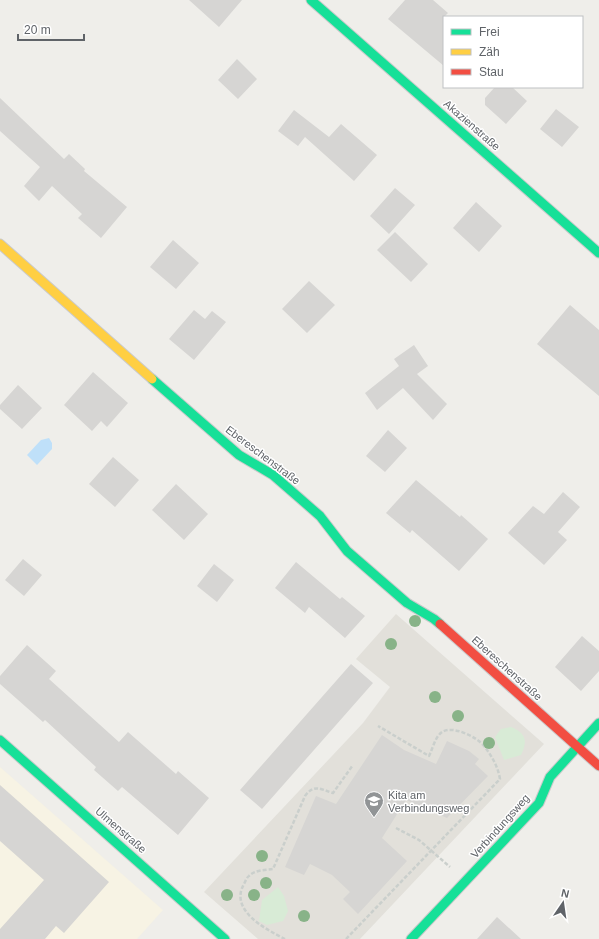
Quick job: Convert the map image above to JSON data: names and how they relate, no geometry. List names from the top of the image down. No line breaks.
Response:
{"streets":{"street":["Akazienstraße","Ebereschenstraße","Verbindungsweg","Ulmenstraße"]},"crossings":[["Ebereschenstraße","Verbindungsweg"]],"places":{"school or university":["Kita am Verbindungsweg"]},"legend":["Frei","Zäh","Stau"],"scale_bar":"20 m","north":"top"}
